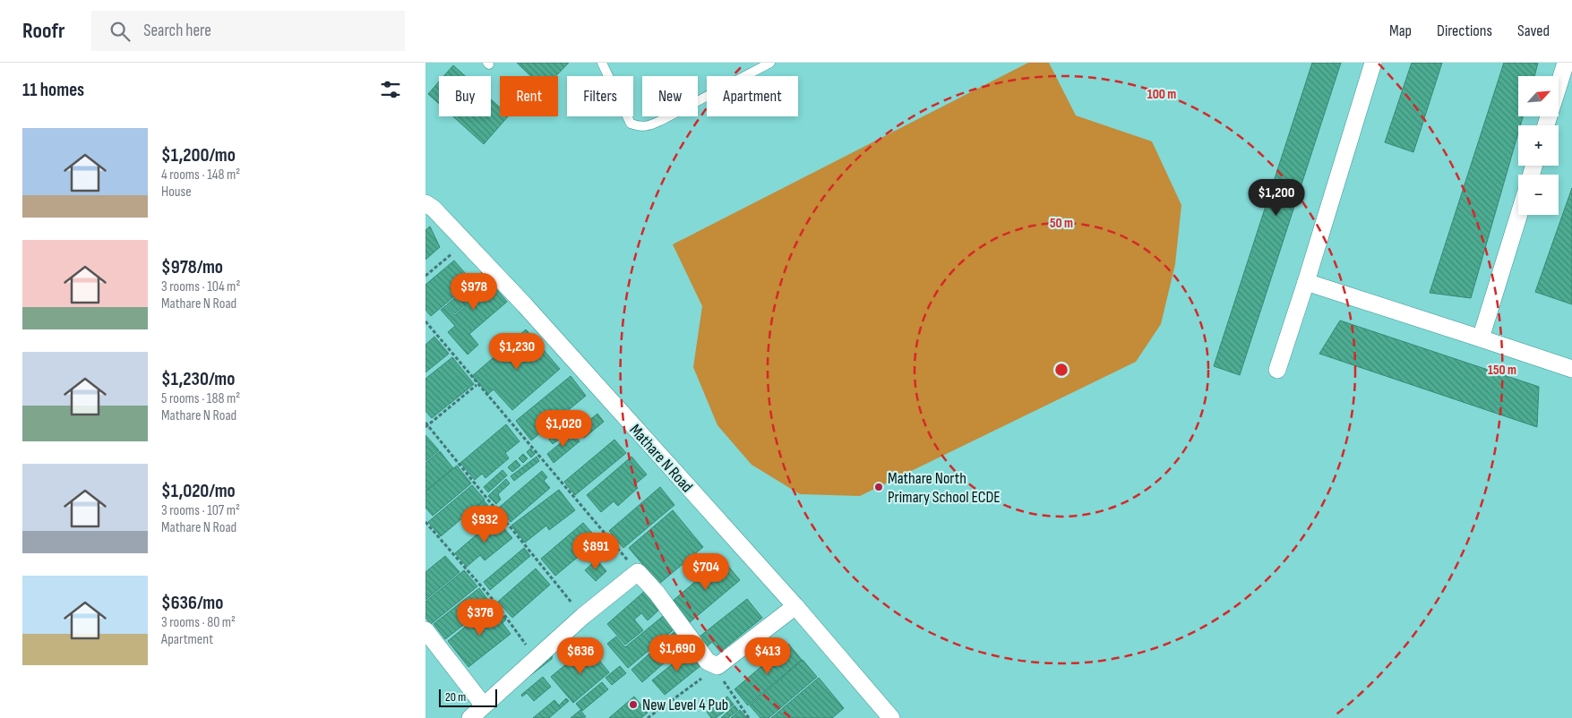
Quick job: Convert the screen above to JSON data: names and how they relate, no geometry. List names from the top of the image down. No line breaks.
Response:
{"streets":{"street":["Mathare N Road"]},"places":["Mathare North Primary School ECDE","New Level 4 Pub"],"scale_bar":"20 m","north":"top right","page":{"header":"Roofr","search":"Search here","nav":["Map","Directions","Saved"],"heading":"11 homes","map_buttons":["+","−"],"chip":["Buy","Rent","Filters","New","Apartment"],"list":[{"name":"$1,200/mo","note":"4 rooms · 148 m² · House"},{"name":"$978/mo","note":"3 rooms · 104 m² · Mathare N Road"},{"name":"$1,230/mo","note":"5 rooms · 188 m² · Mathare N Road"},{"name":"$1,020/mo","note":"3 rooms · 107 m² · Mathare N Road"},{"name":"$636/mo","note":"3 rooms · 80 m² · Apartment"}],"price":["$1,200","$978","$1,230","$1,020","$932","$891","$704","$376","$1,690","$636","$413"],"scale":"20 m"},"rings":["100 m","50 m","150 m"]}
